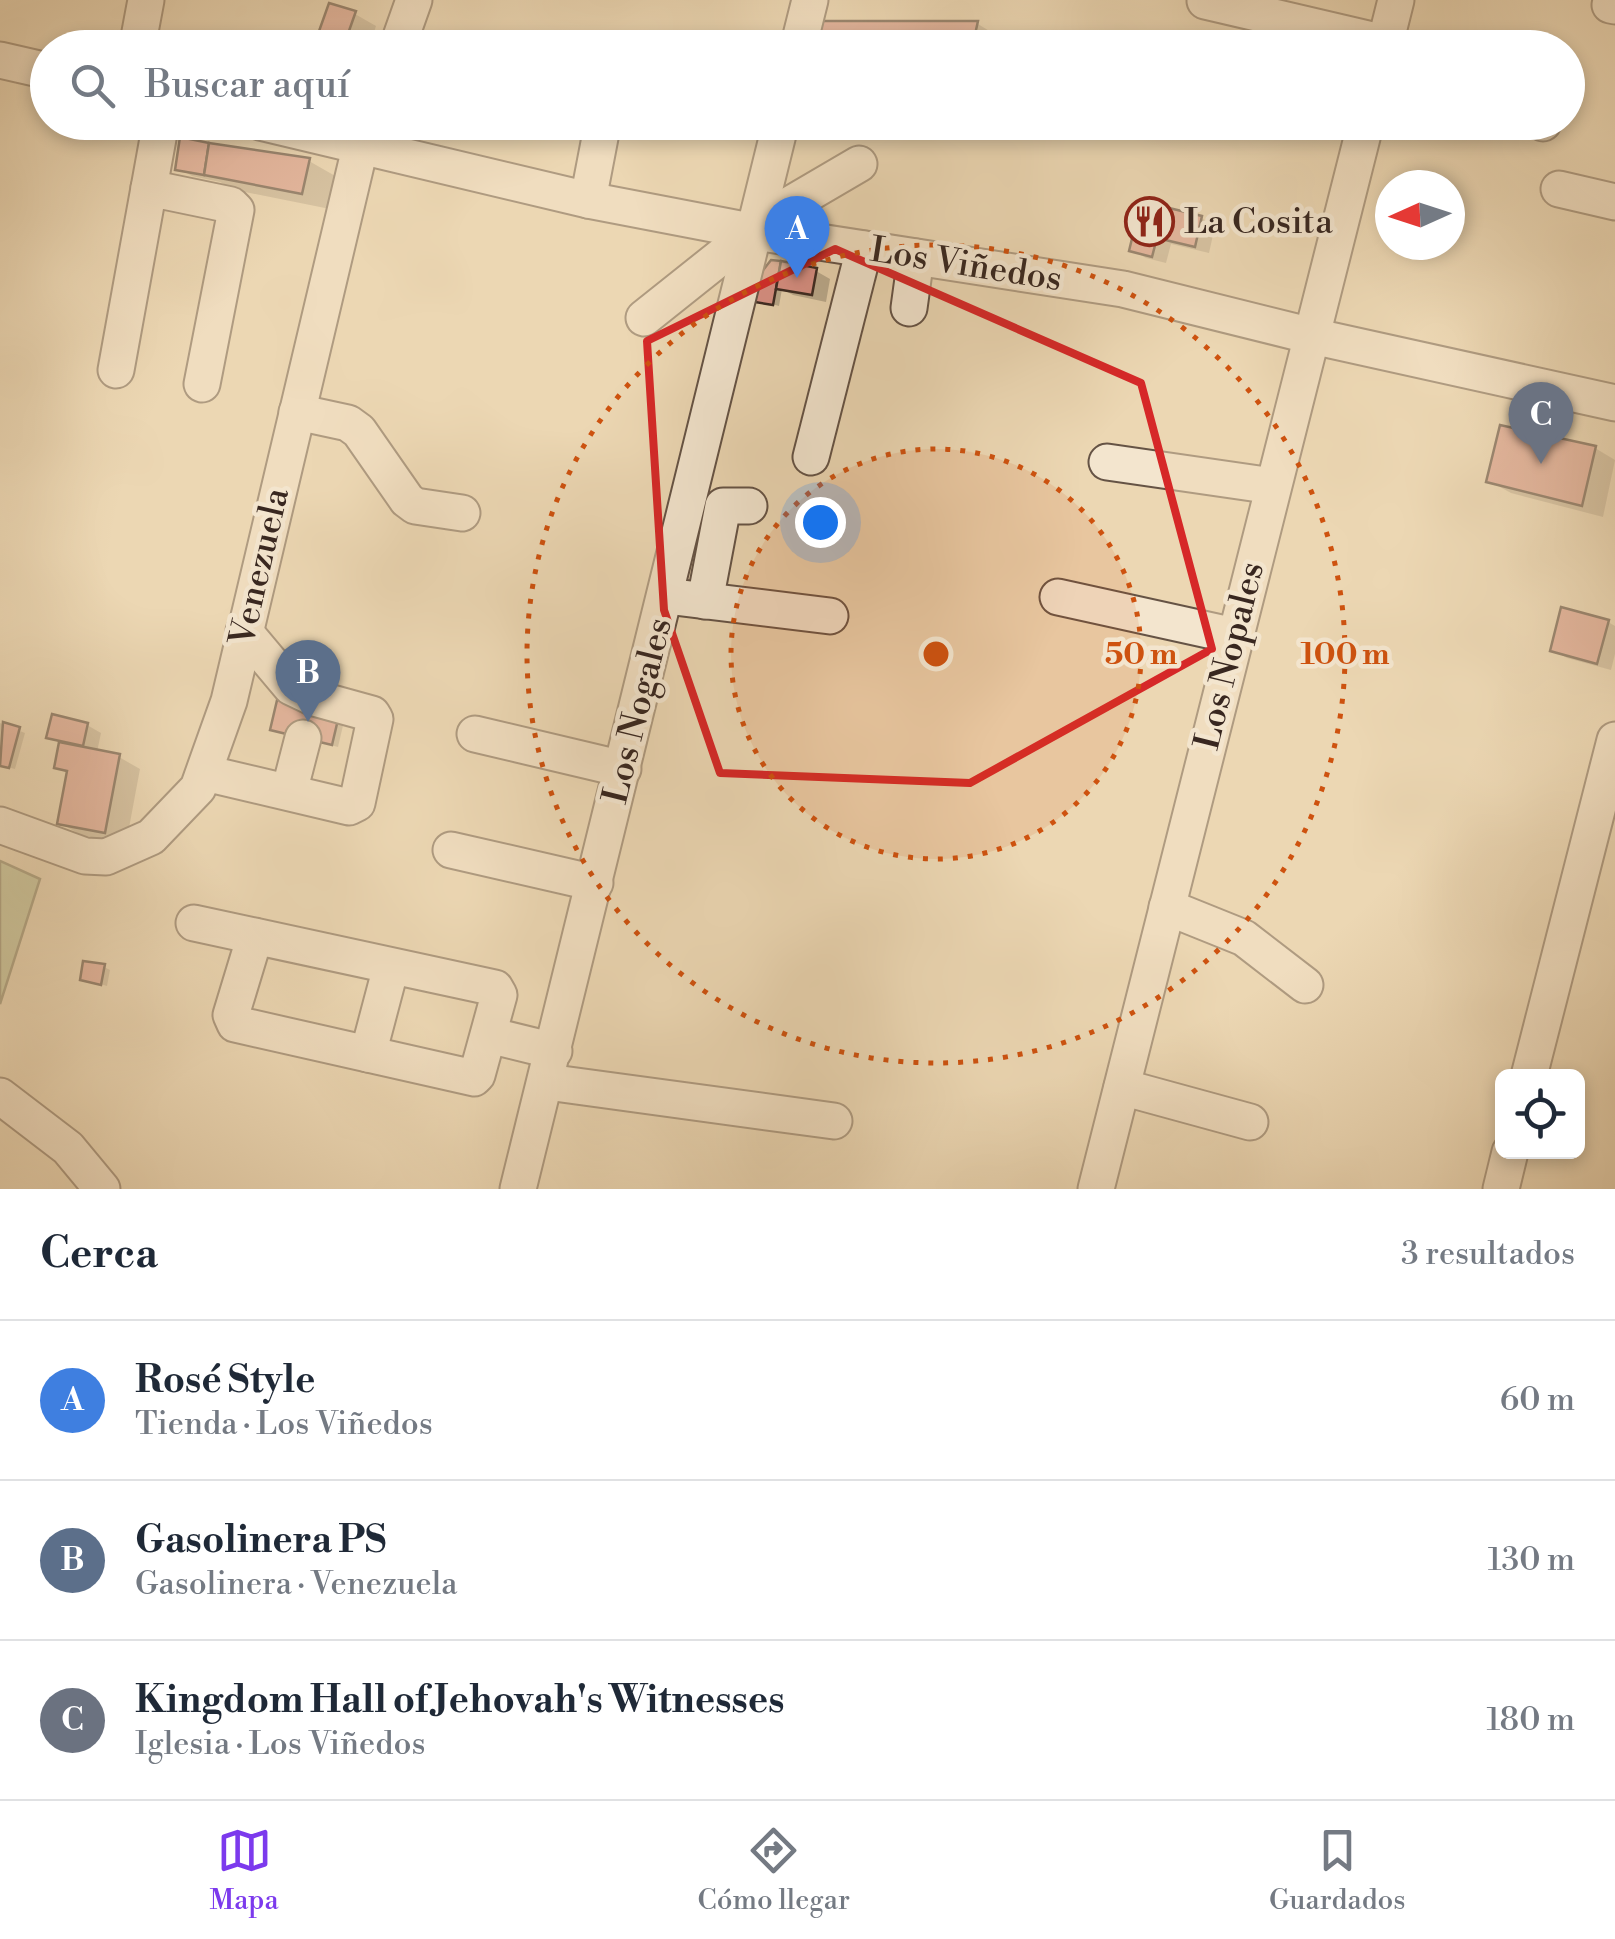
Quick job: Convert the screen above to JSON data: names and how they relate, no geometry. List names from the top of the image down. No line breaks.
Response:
{"streets":{"street":["Los Viñedos","Venezuela","Los Nopales","Los Nogales"]},"crossings":[["Los Viñedos","Los Nopales"],["Los Viñedos","Los Nogales"]],"places":{"restaurant":["La Cosita"]},"north":"left","page":{"search":"Buscar aquí","pins":["A","C","B"],"heading":["Cerca","3 resultados"],"list":[{"mark":"A","name":"Rosé Style","note":"Tienda · Los Viñedos","value":"60 m"},{"mark":"B","name":"Gasolinera PS","note":"Gasolinera · Venezuela","value":"130 m"},{"mark":"C","name":"Kingdom Hall of Jehovah's Witnesses","note":"Iglesia · Los Viñedos","value":"180 m"}],"nav":["Mapa","Cómo llegar","Guardados"]},"rings":["50 m","100 m"]}
